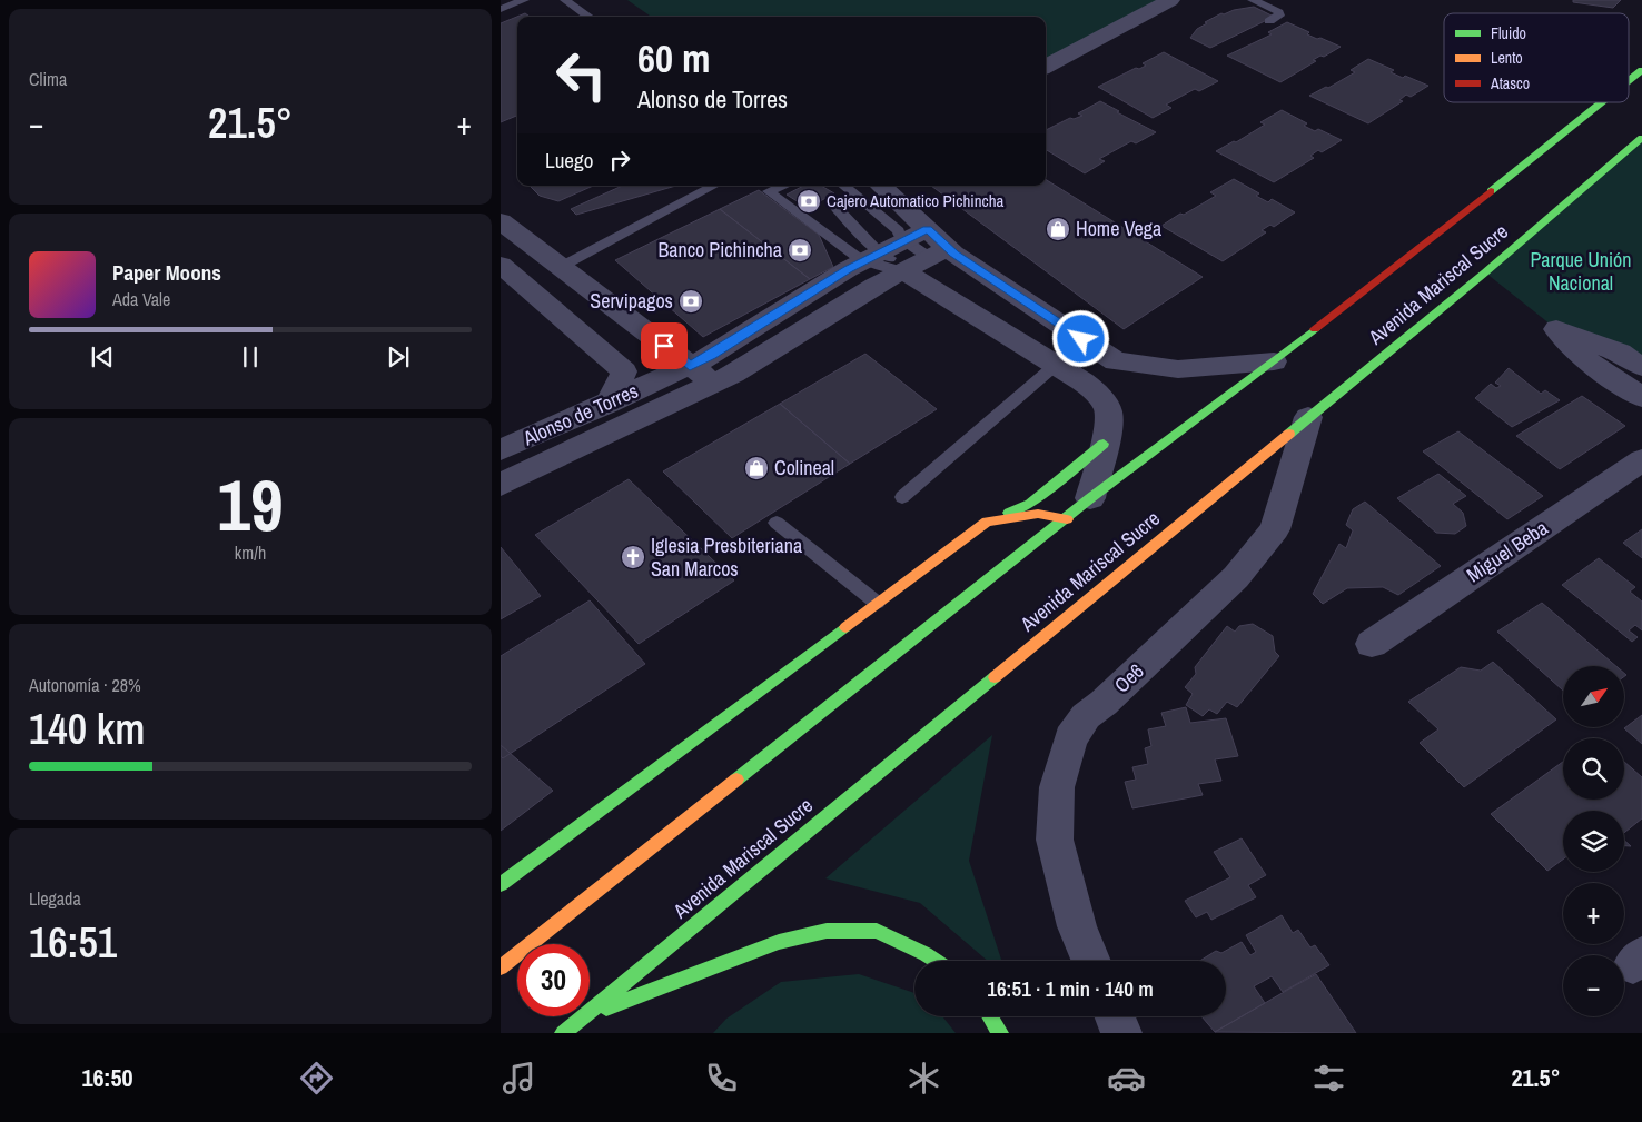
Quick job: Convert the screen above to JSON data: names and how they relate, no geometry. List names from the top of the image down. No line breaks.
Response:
{"streets":{"main road":["Avenida Mariscal Sucre"],"street":["Alonso de Torres","Miguel Beba","Oe6"]},"crossings":[["Avenida Mariscal Sucre","Oe6"]],"parks":["Parque Unión Nacional"],"places":{"bank":["Cajero Automatico Pichincha","Banco Pichincha","Servipagos"],"shop":["Home Vega","Colineal"],"church":["Iglesia Presbiteriana San Marcos"]},"legend":["Fluido","Lento","Atasco"],"north":"top right","page":{"tile":["Clima",["19","km/h"],["Autonomía · 28%","140 km"],["Llegada","16:51"]],"turn":["60 m","Alonso de Torres"],"heat":["−","21.5°","+"],"then":"Luego","song":["Paper Moons","Ada Vale"],"map_buttons":["+","−"],"limit":"30","trip":"16:51 · 1 min · 140 m","tabs":["16:50","21.5°"]}}
